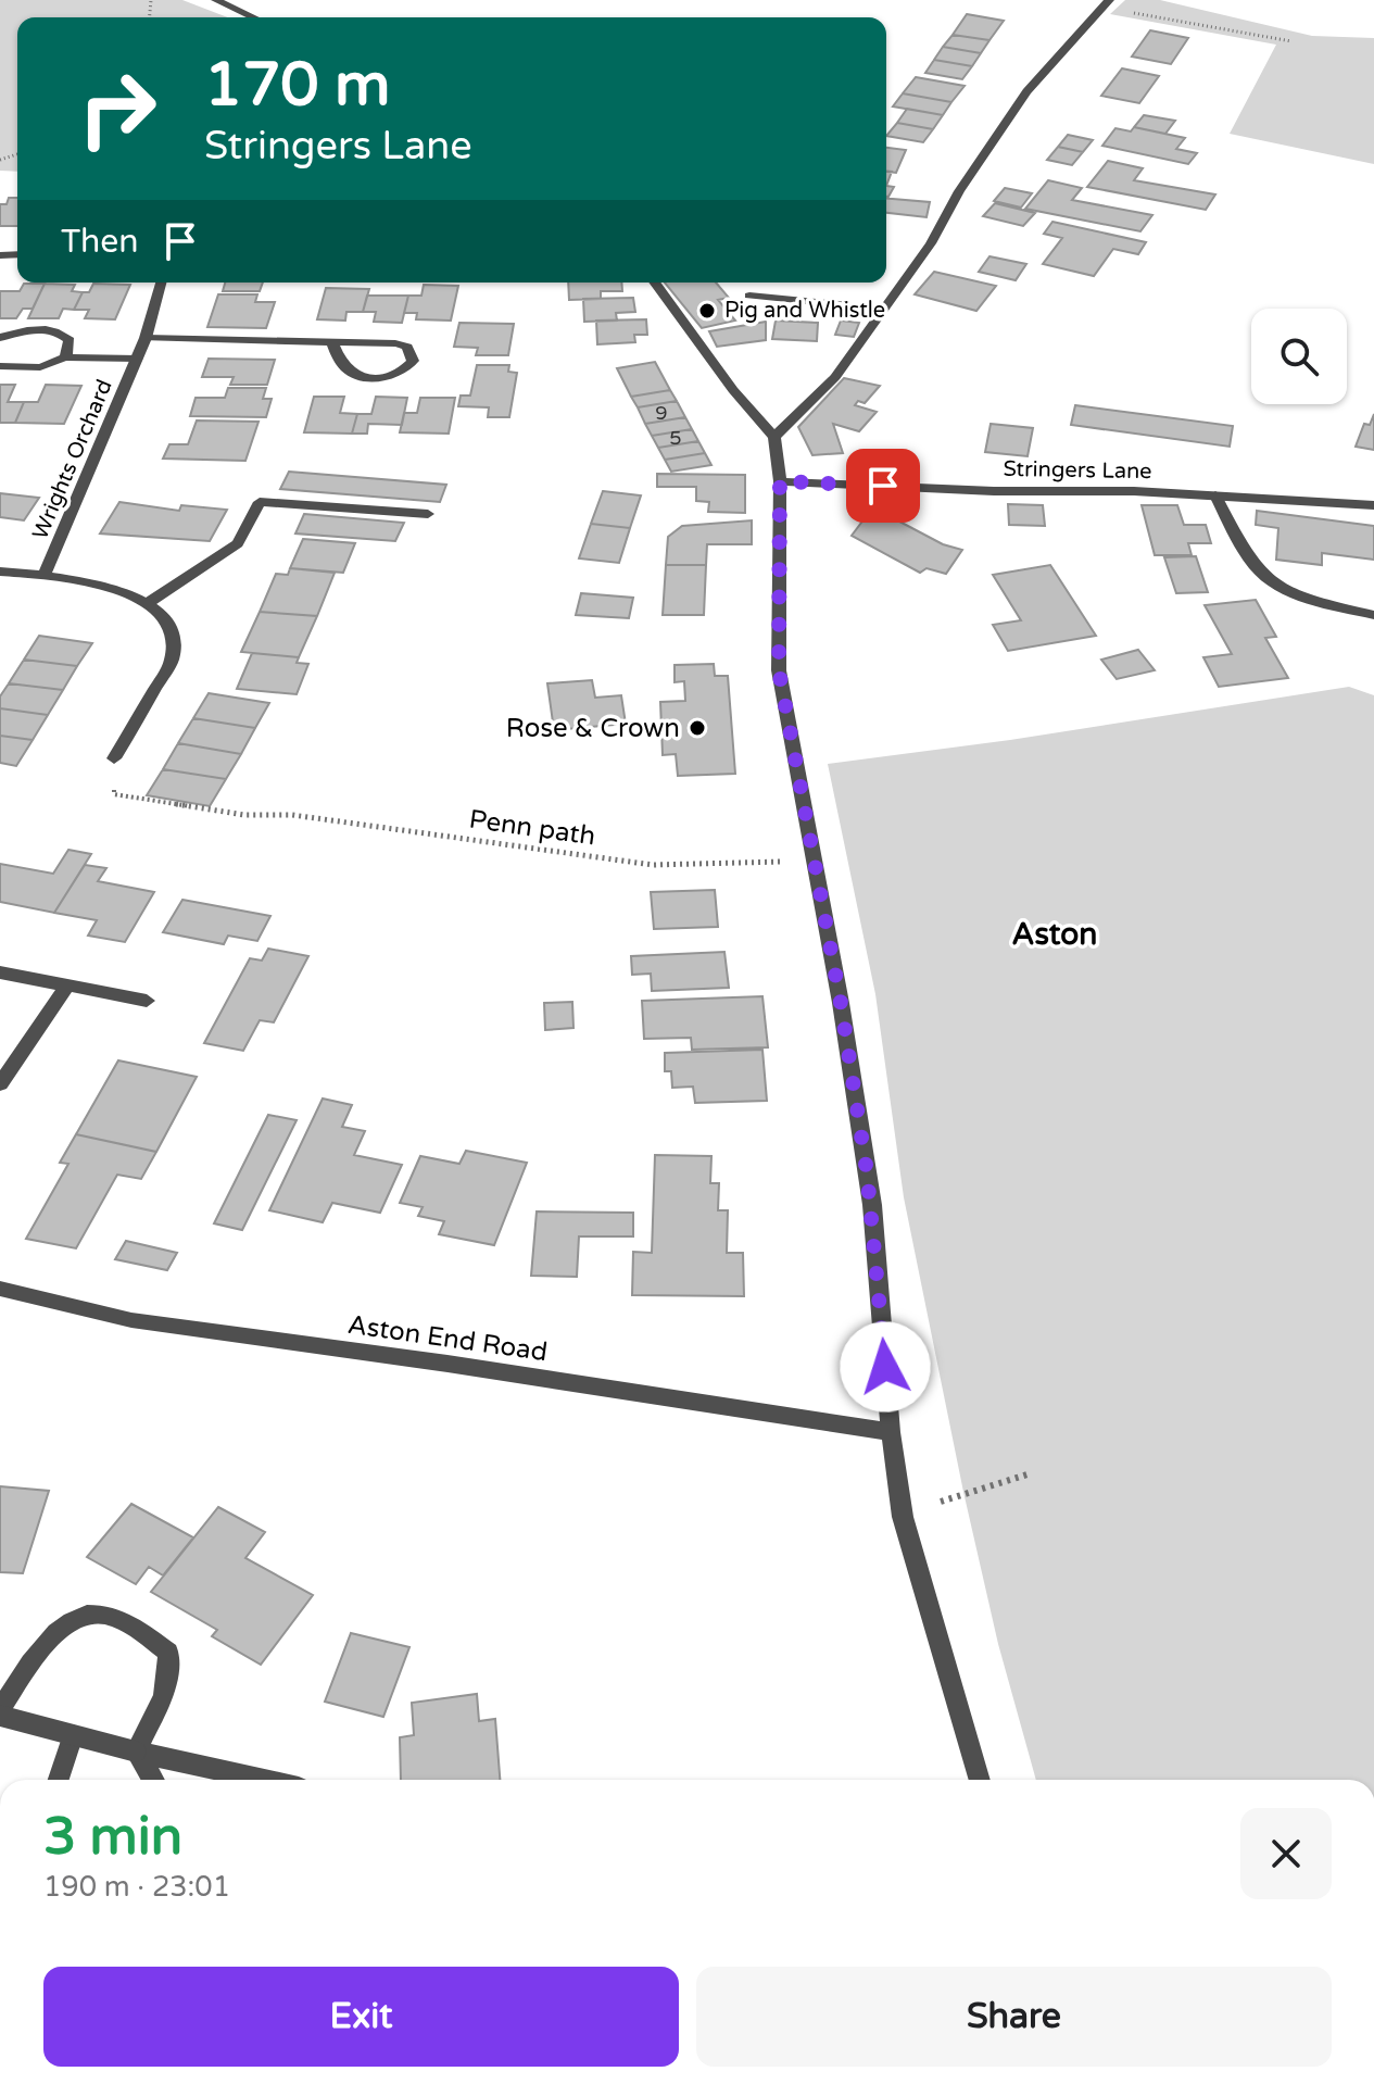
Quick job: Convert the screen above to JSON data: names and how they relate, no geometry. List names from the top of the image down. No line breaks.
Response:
{"streets":{"street":["Wrights Orchard","Stringers Lane","Aston End Road"],"path":["Penn path"]},"districts":["Aston"],"places":["Pig and Whistle","Rose & Crown"],"house_numbers":["9","5"],"page":{"turn":["170 m","Stringers Lane"],"then":"Then","heading":["3 min","190 m · 23:01"],"buttons":["Exit","Share"]}}
